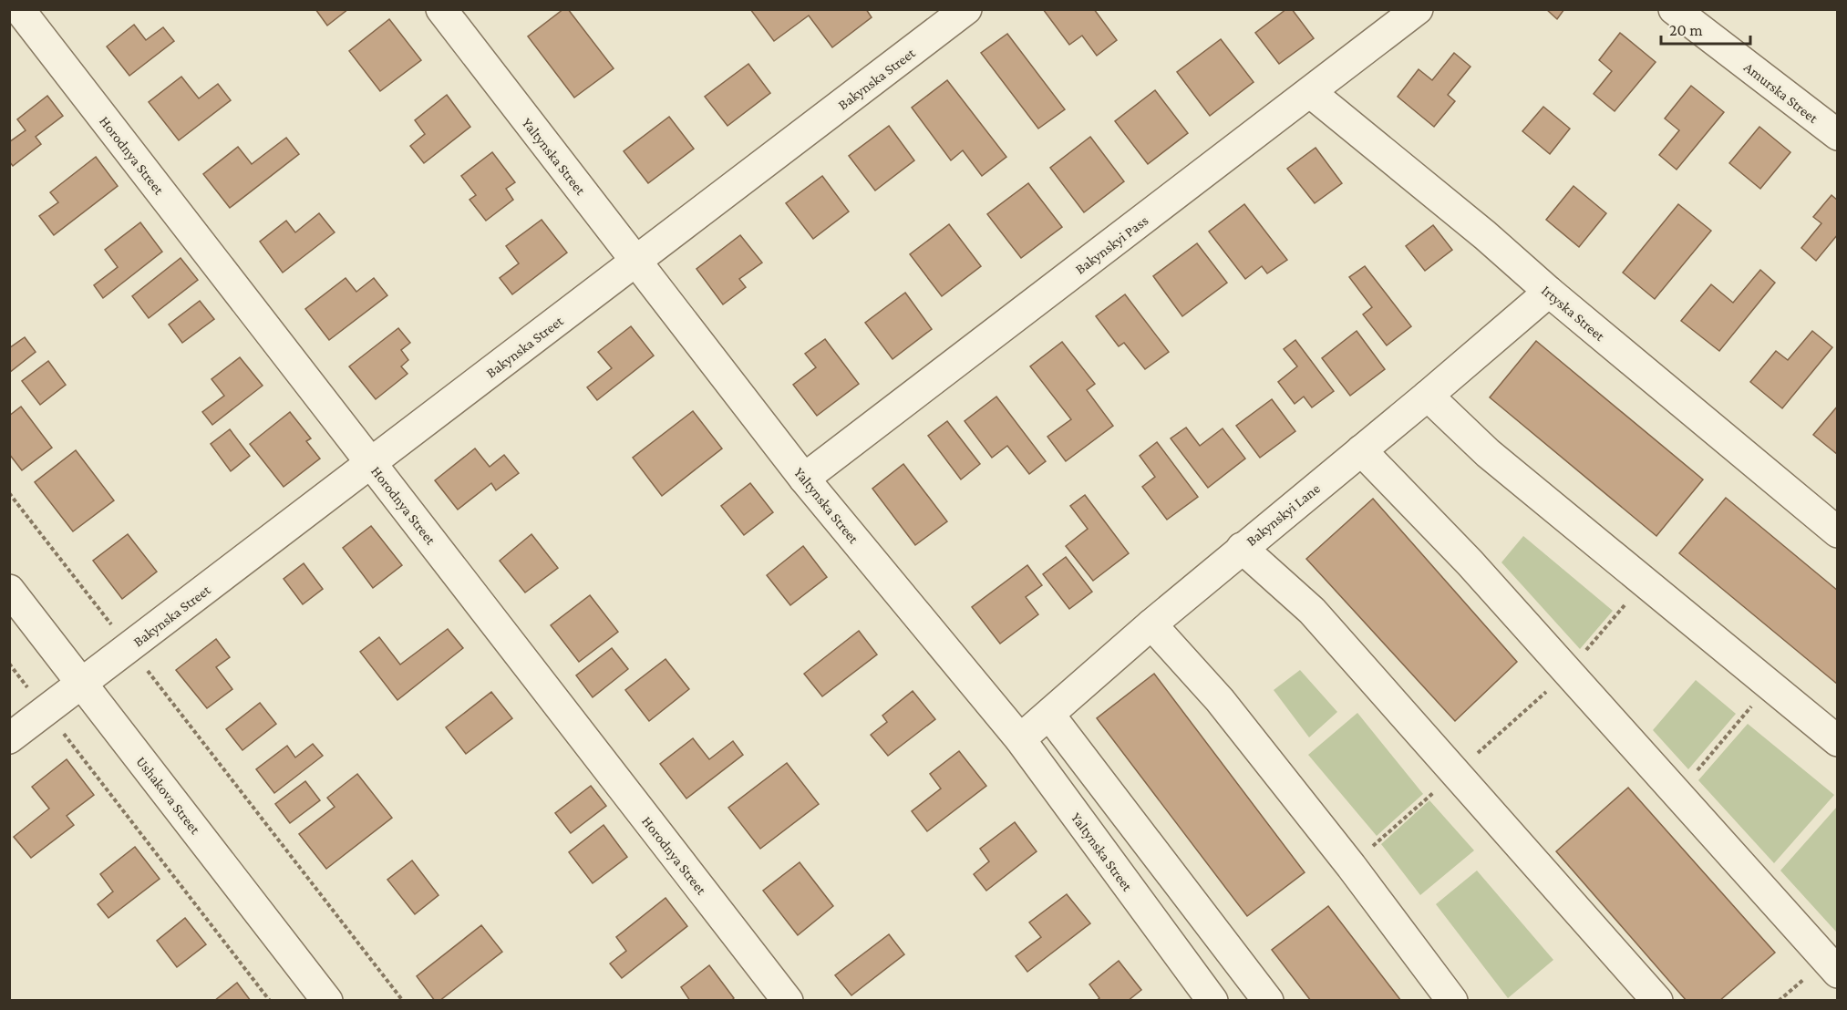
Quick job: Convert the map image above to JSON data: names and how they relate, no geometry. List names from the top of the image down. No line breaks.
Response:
{"streets":{"street":["Bakynska Street","Amurska Street","Horodnya Street","Yaltynska Street","Bakynskyi Pass","Irtyska Street","Bakynskyi Lane","Ushakova Street"]},"crossings":[["Bakynska Street","Horodnya Street"],["Bakynska Street","Yaltynska Street"],["Bakynska Street","Ushakova Street"],["Yaltynska Street","Bakynskyi Pass"],["Yaltynska Street","Bakynskyi Lane"],["Bakynskyi Pass","Irtyska Street"],["Irtyska Street","Bakynskyi Lane"]],"scale_bar":"20 m"}
